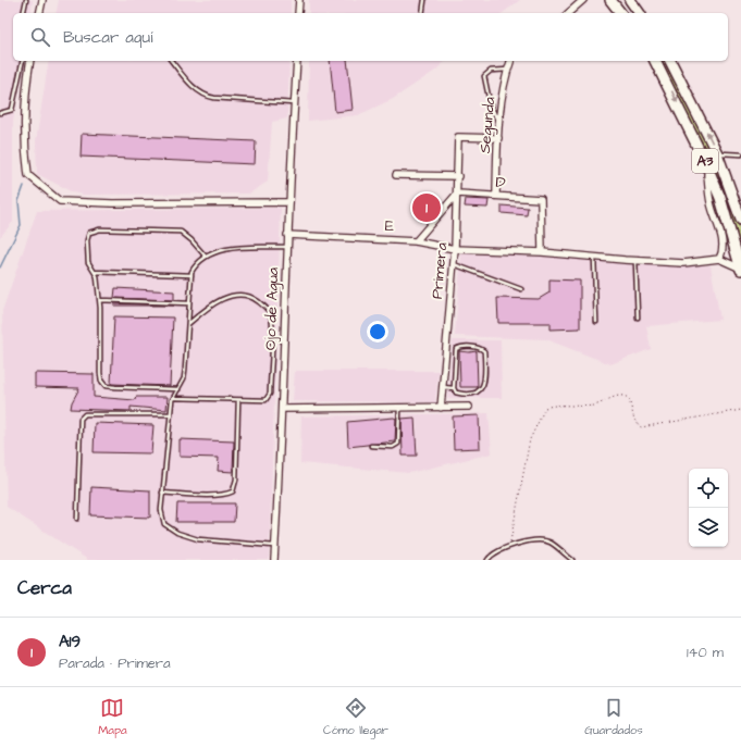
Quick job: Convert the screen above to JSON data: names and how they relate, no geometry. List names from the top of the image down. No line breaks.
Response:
{"streets":{"highway":["A3"],"street":["Segunda","D","E","Primera","Ojo de Agua"]},"crossings":[["Segunda","D"],["Segunda","Primera"],["D","E"],["D","Primera"],["E","Primera"],["E","Ojo de Agua"]],"page":{"search":"Buscar aquí","pins":"1","heading":"Cerca","list":[{"mark":"1","name":"A19","note":"Parada · Primera","value":"140 m"}],"nav":["Mapa","Cómo llegar","Guardados"]}}
